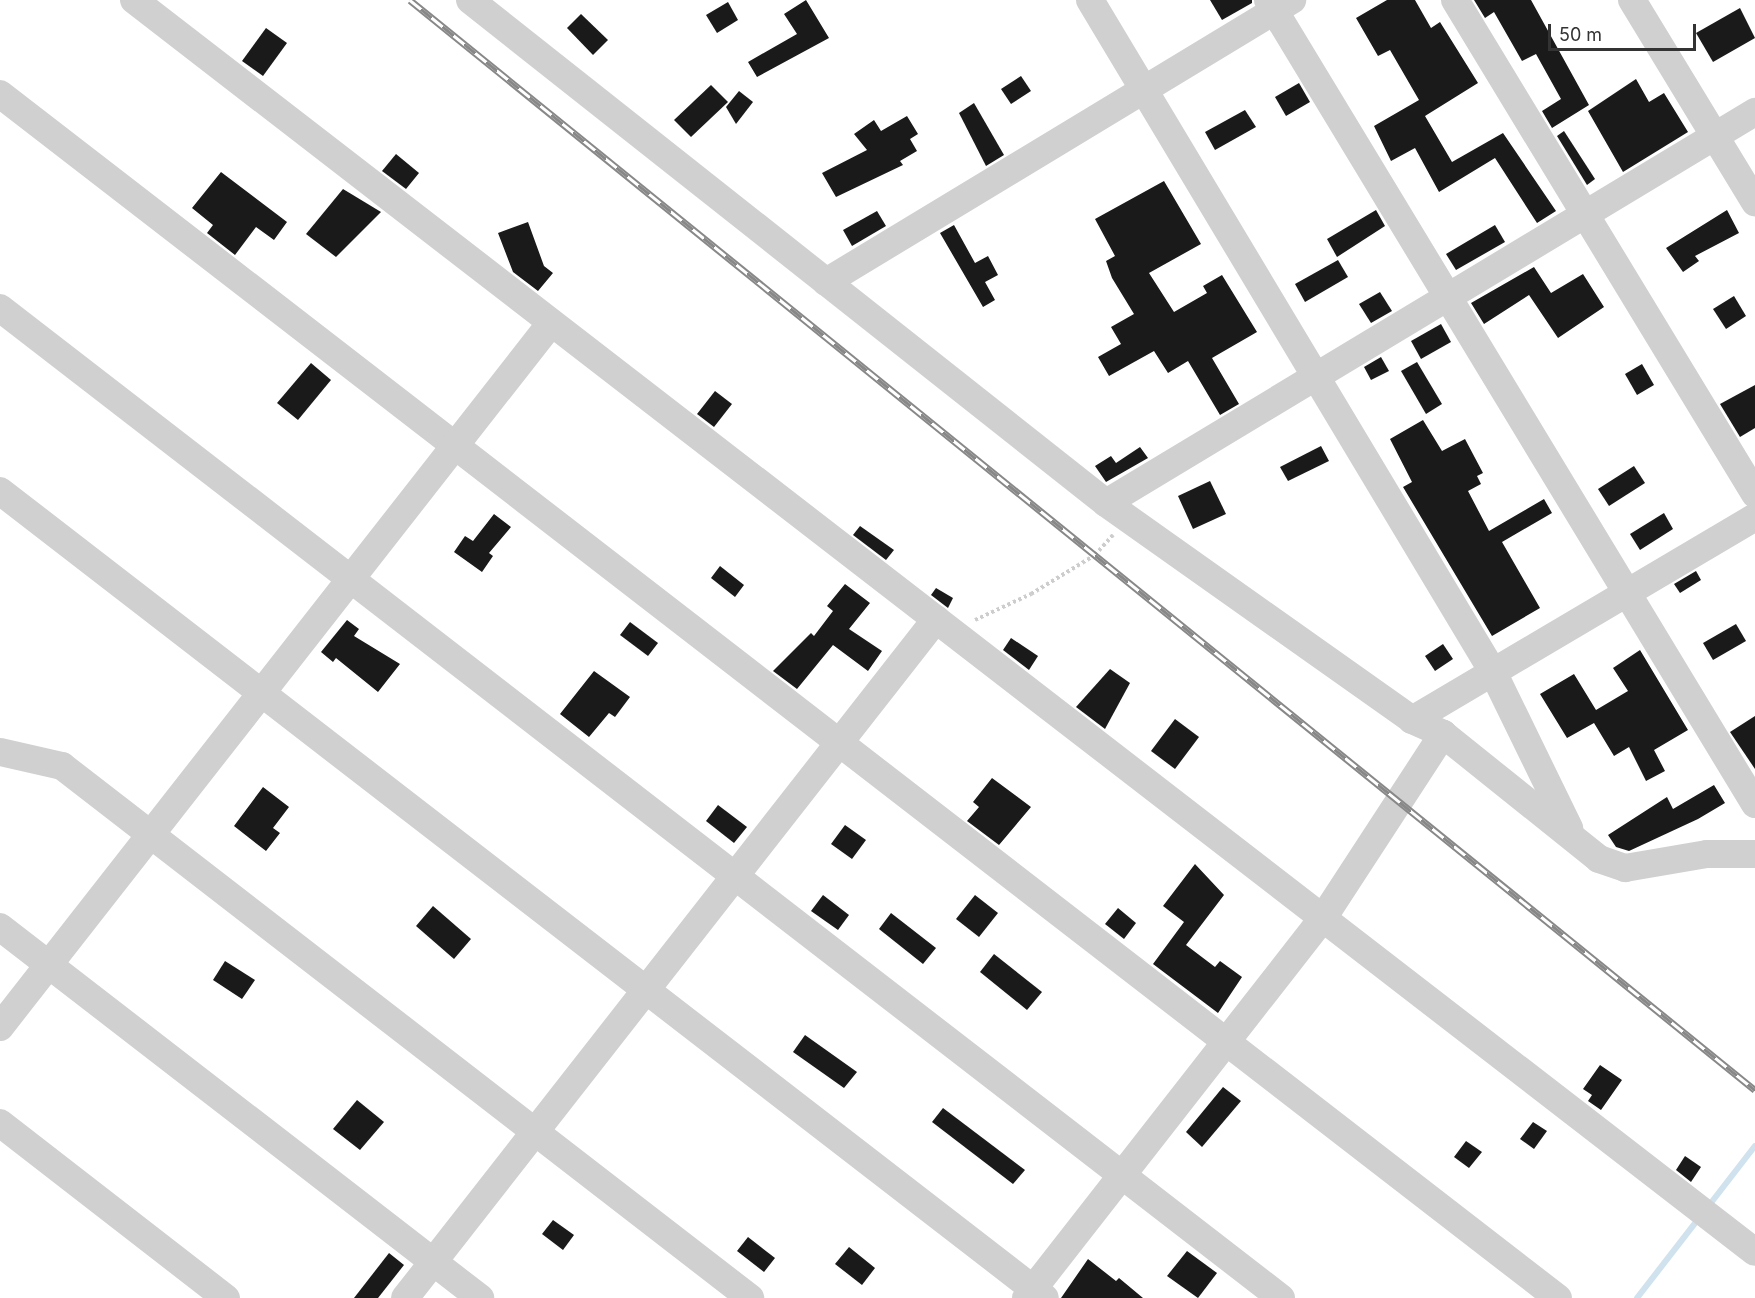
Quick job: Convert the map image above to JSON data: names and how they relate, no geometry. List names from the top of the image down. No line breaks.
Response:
{"scale_bar":"50 m"}
